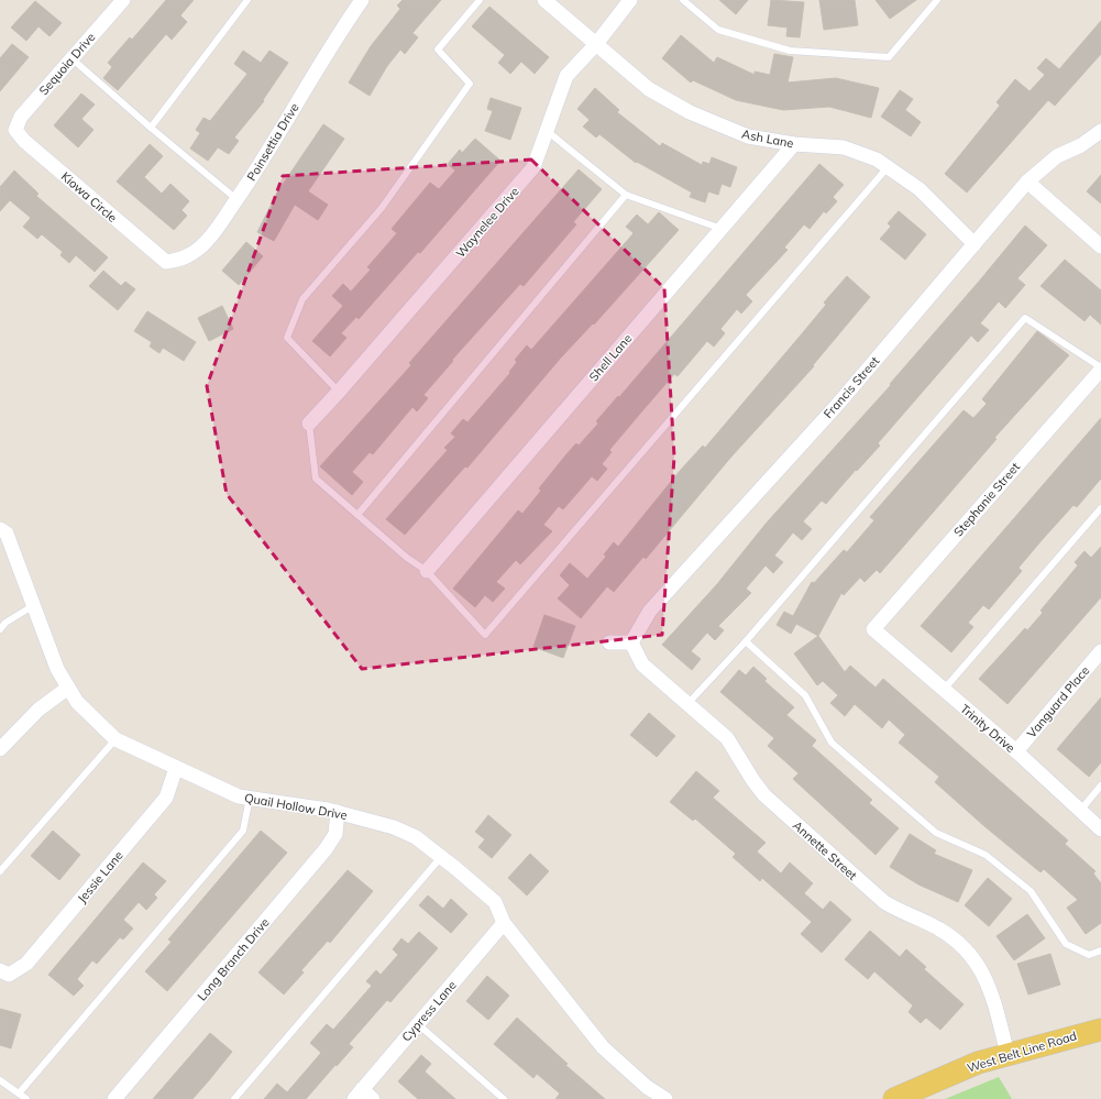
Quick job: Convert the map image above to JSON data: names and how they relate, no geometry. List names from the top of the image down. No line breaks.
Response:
{"streets":{"main road":["West Belt Line Road"],"street":["Sequoia Drive","Ash Lane","Poinsettia Drive","Kiowa Circle","Waynelee Drive","Shell Lane","Francis Street","Stephanie Street","Vanguard Place","Trinity Drive","Quail Hollow Drive","Annette Street","Jessie Lane","Long Branch Drive","Cypress Lane"]},"crossings":[["Sequoia Drive","Kiowa Circle"],["Ash Lane","Waynelee Drive"],["Ash Lane","Shell Lane"],["Ash Lane","Francis Street"],["Poinsettia Drive","Kiowa Circle"],["Francis Street","Annette Street"],["Stephanie Street","Trinity Drive"],["Vanguard Place","Trinity Drive"],["Quail Hollow Drive","Jessie Lane"],["Quail Hollow Drive","Long Branch Drive"],["Quail Hollow Drive","Cypress Lane"],["Annette Street","West Belt Line Road"]]}
